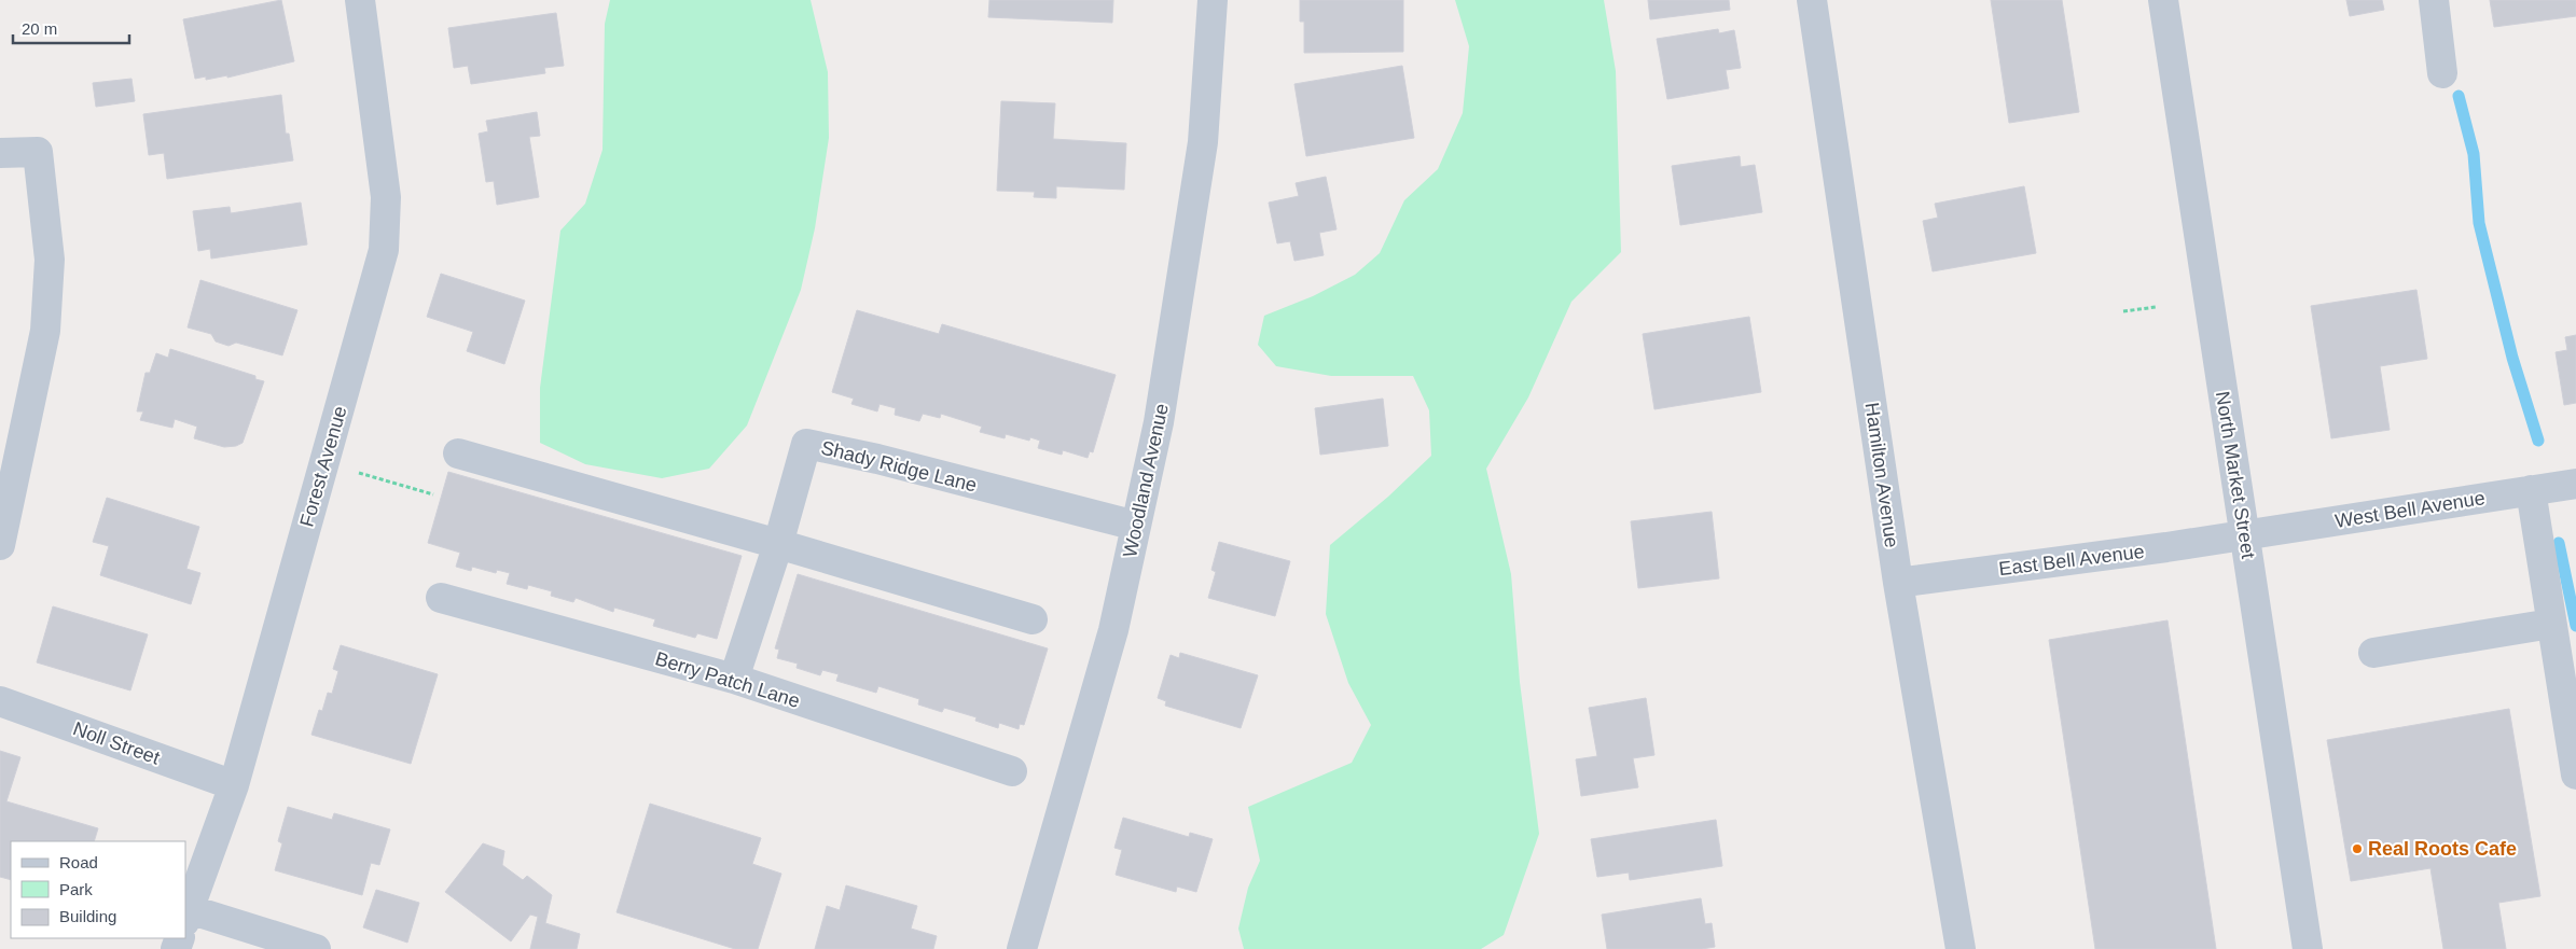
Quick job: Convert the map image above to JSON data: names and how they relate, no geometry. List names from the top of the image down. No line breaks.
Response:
{"streets":{"street":["Forest Avenue","Shady Ridge Lane","Hamilton Avenue","North Market Street","Woodland Avenue","West Bell Avenue","East Bell Avenue","Berry Patch Lane","Noll Street"]},"crossings":[["Forest Avenue","Noll Street"],["Shady Ridge Lane","Woodland Avenue"],["Shady Ridge Lane","Berry Patch Lane"],["Hamilton Avenue","East Bell Avenue"],["North Market Street","West Bell Avenue"],["North Market Street","East Bell Avenue"],["West Bell Avenue","East Bell Avenue"]],"places":["Real Roots Cafe"],"legend":["Road","Park","Building"],"scale_bar":"20 m"}
